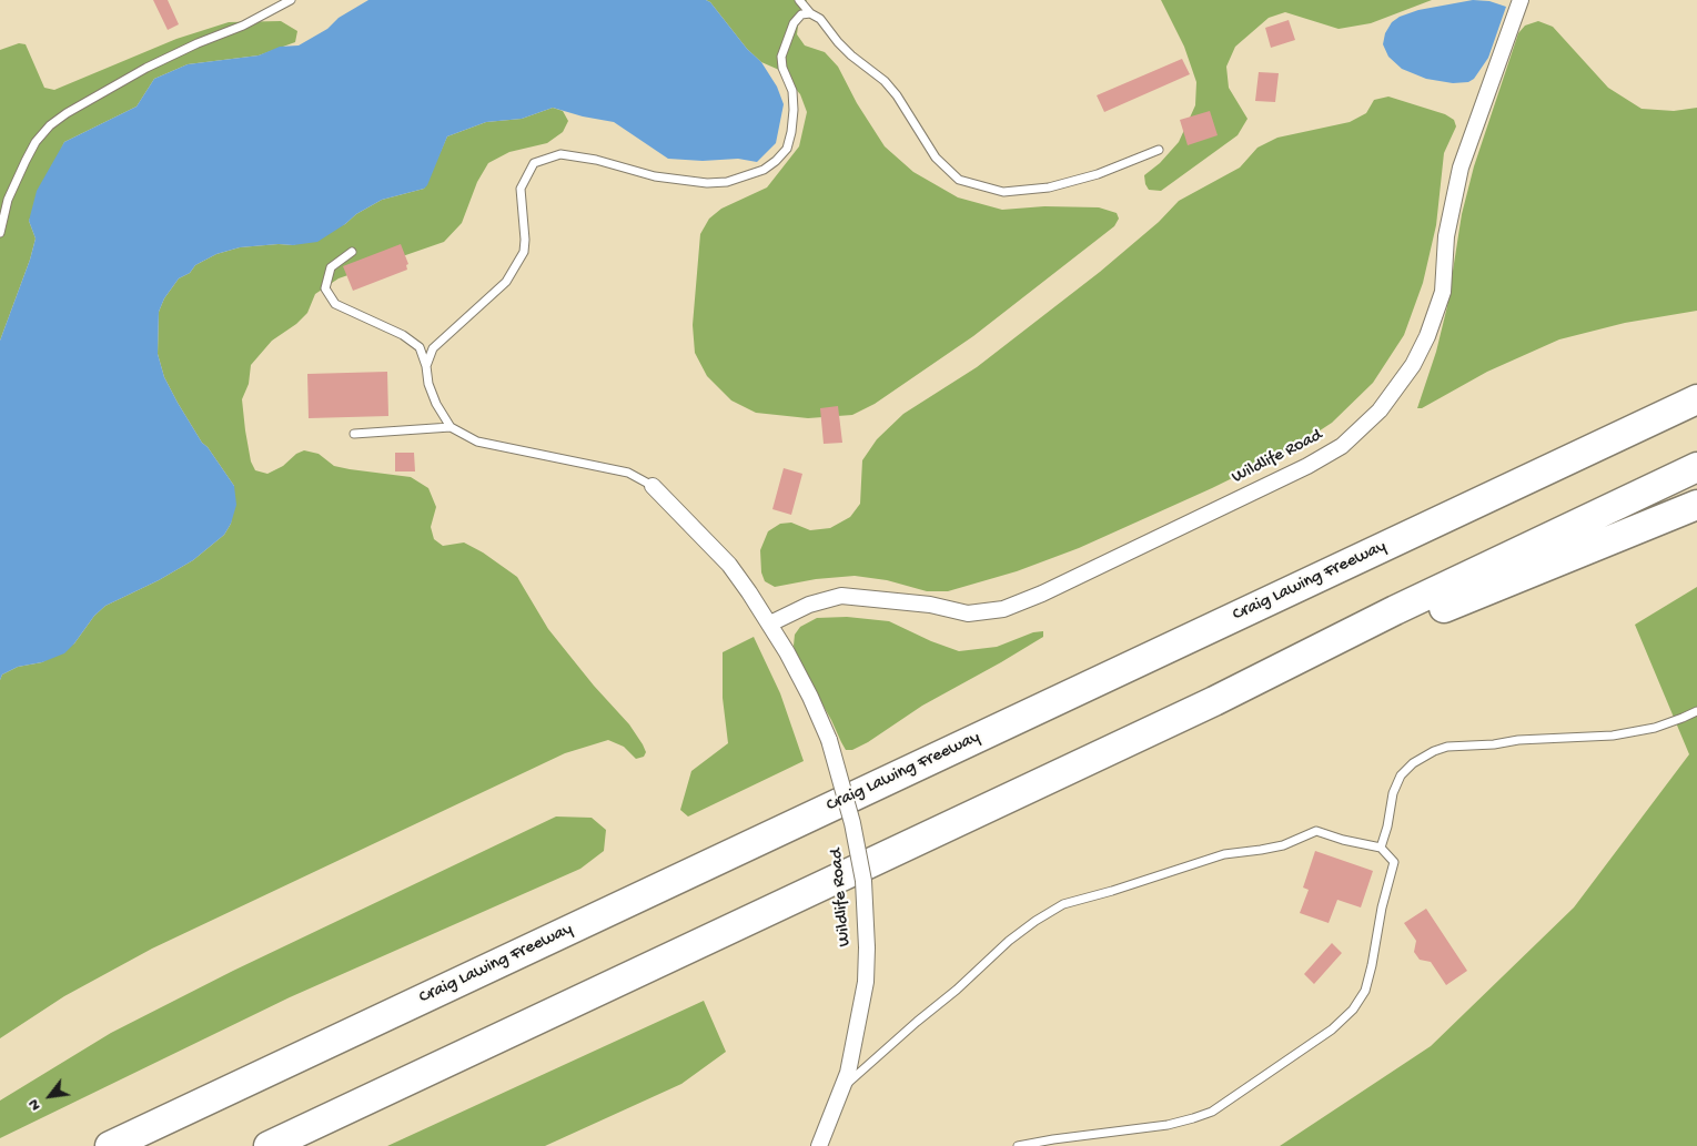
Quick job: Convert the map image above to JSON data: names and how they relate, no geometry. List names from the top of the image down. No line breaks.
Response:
{"streets":{"highway":["Craig Lawing Freeway"],"street":["Wildlife Road"]},"north":"bottom left"}
